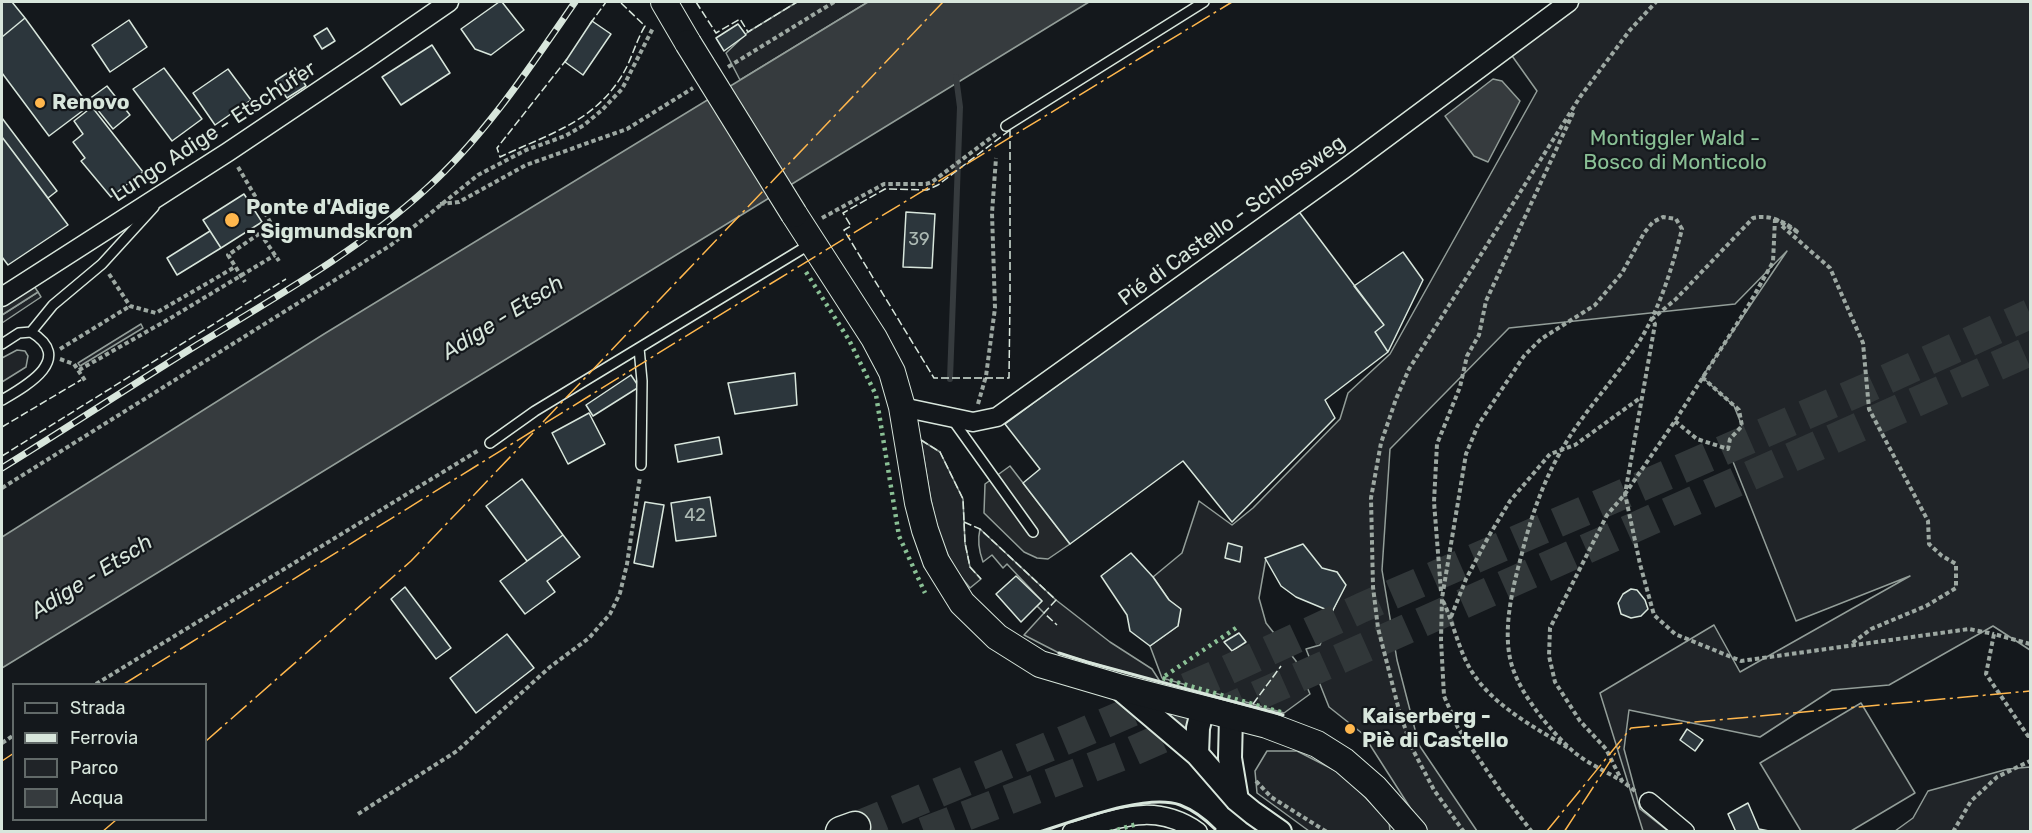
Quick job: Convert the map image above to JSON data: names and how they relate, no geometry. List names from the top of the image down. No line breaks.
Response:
{"streets":{"street":["Lungo Adige - Etschufer","Pié di Castello - Schlossweg"]},"water":["Adige - Etsch"],"parks":["Montiggler Wald - Bosco di Monticolo"],"places":["Renovo","Ponte d'Adige - Sigmundskron","Kaiserberg - Piè di Castello"],"house_numbers":["39","42"],"legend":["Strada","Ferrovia","Parco","Acqua"]}
